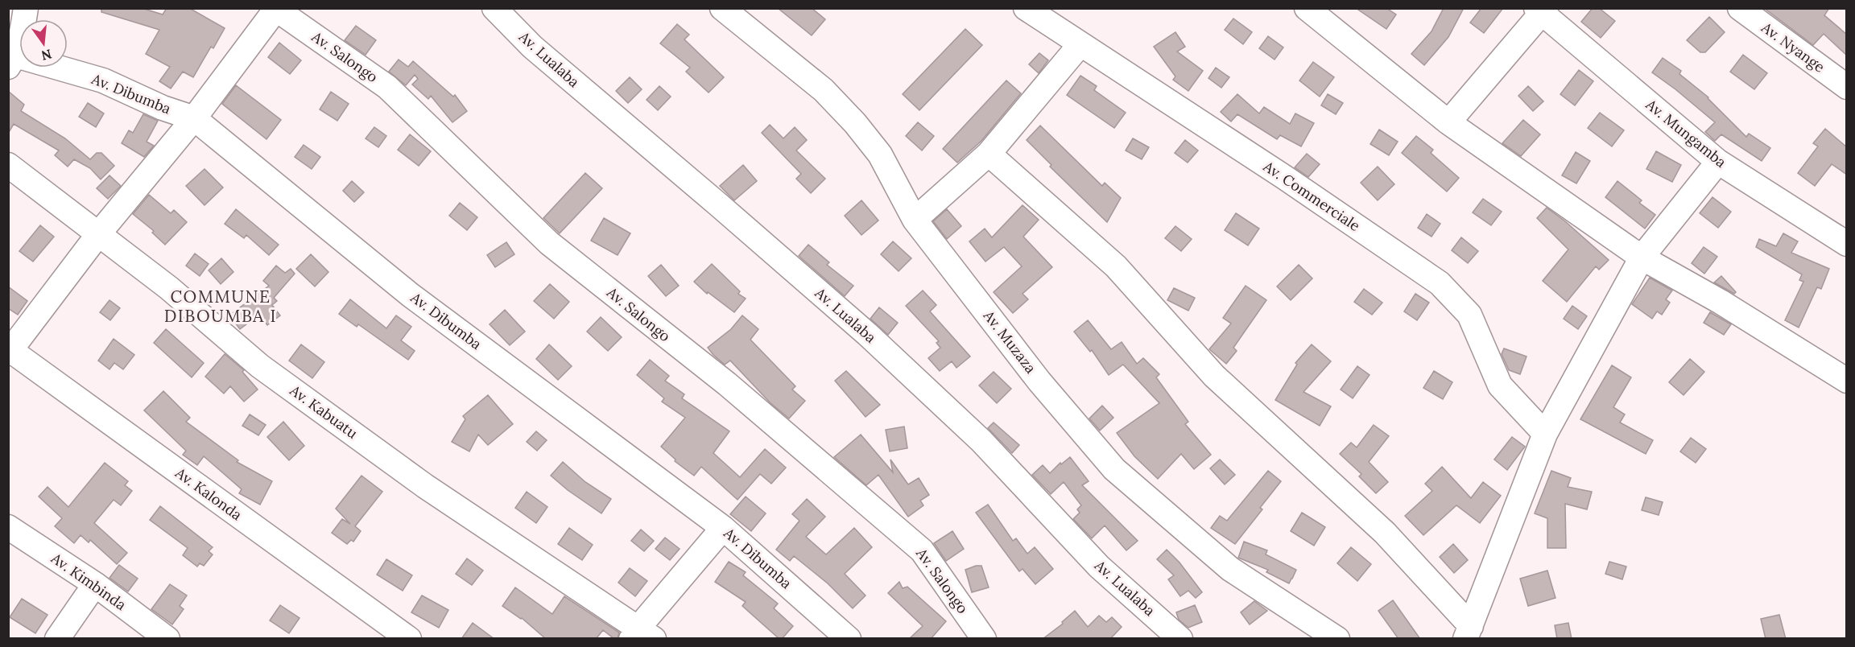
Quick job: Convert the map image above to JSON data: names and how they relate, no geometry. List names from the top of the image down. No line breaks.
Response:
{"streets":{"street":["Av. Nyange","Av. Salongo","Av. Lualaba","Av. Dibumba","Av. Mungamba","Av. Commerciale","Av. Muzaza","Av. Kabuatu","Av. Kalonda","Av. Kimbinda"]},"districts":["COMMUNE DIBOUMBA I"],"north":"bottom"}
